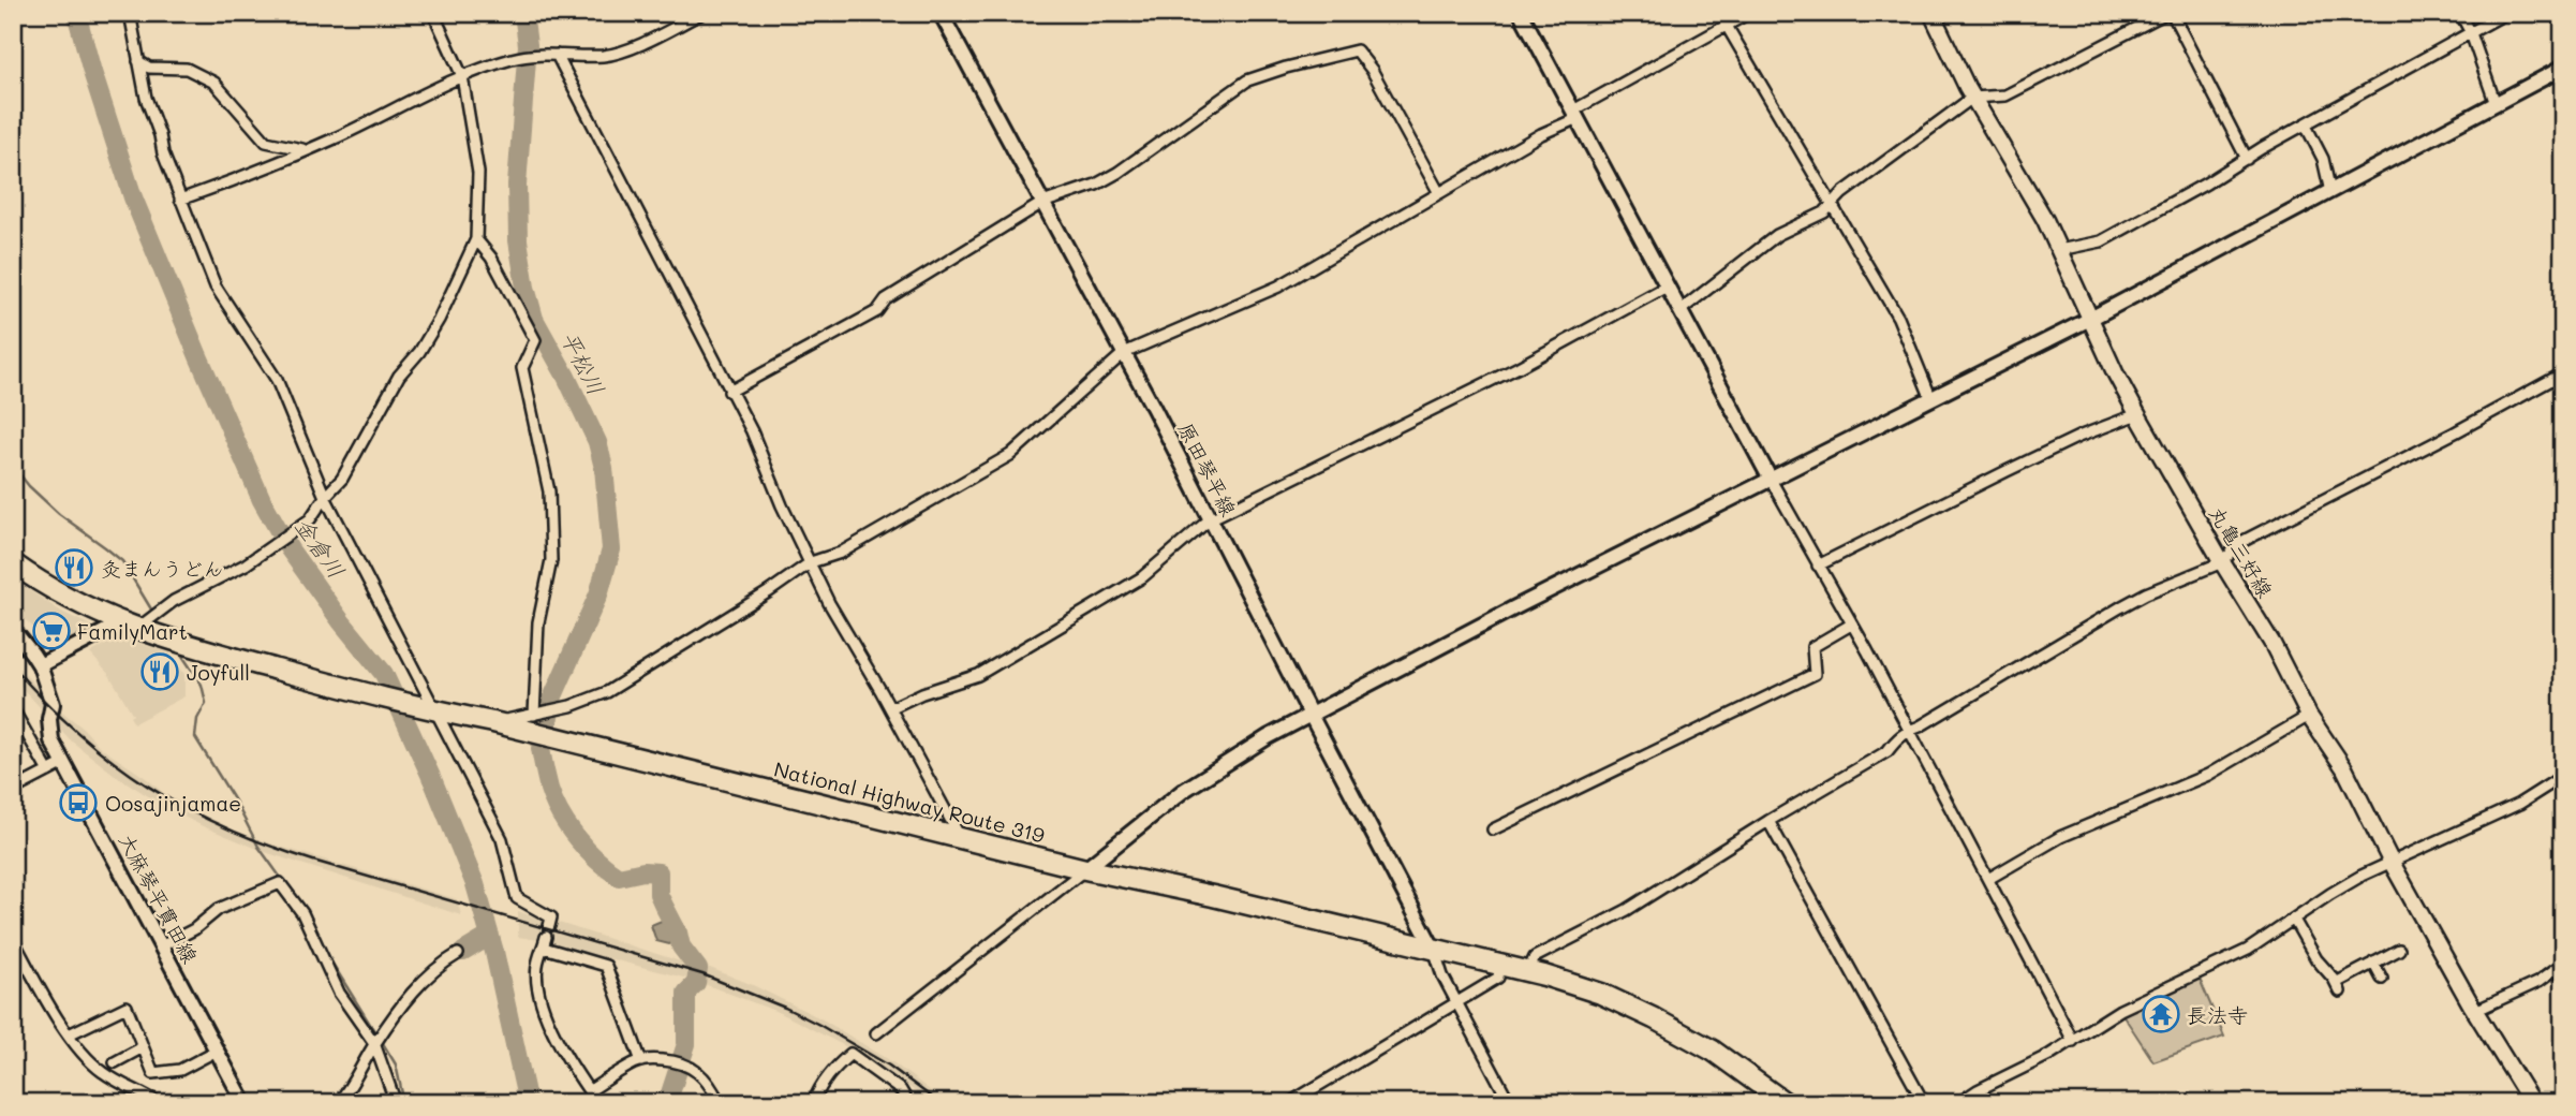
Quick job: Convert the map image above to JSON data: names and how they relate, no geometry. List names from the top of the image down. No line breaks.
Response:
{"streets":{"highway":["National Highway Route 319"],"main road":["丸亀三好線"],"street":["原田琴平線","大麻琴平貫田線"]},"crossings":[["原田琴平線","National Highway Route 319"]],"water":["平松川","金倉川"],"places":{"restaurant":["灸まんうどん","Joyfull"],"supermarket":["FamilyMart"],"bus stop":["Oosajinjamae"],"temple":["長法寺"]}}
